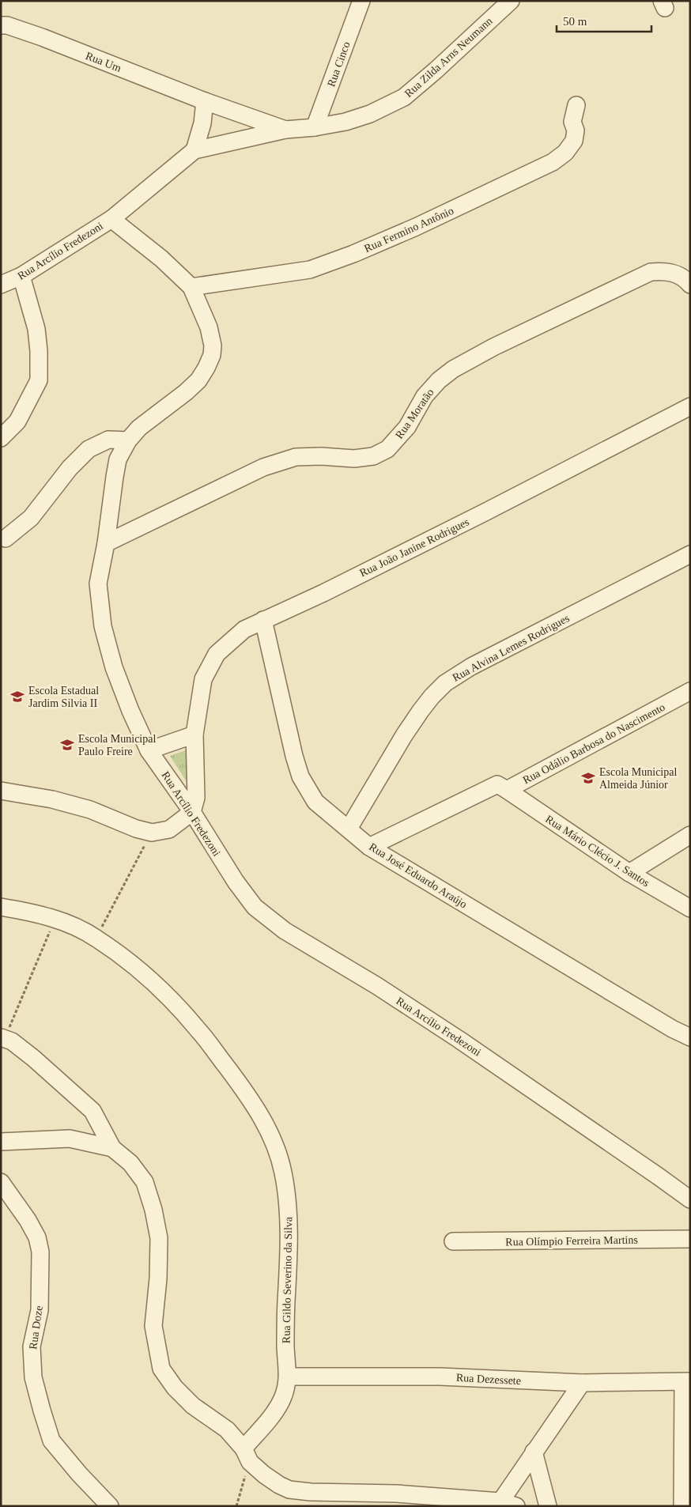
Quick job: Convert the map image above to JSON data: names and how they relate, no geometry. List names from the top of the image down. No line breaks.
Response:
{"streets":{"street":["Rua Zilda Arns Neumann","Rua Um","Rua Cinco","Rua Fermino Antônio","Rua Arcílio Fredezoni","Rua Moratão","Rua João Janine Rodrigues","Rua Alvina Lemes Rodrigues","Rua Odálio Barbosa do Nascimento","Rua Mário Clécio J. Santos","Rua José Eduardo Araújo","Rua Olímpio Ferreira Martins","Rua Gildo Severino da Silva","Rua Doze","Rua Dezessete"]},"crossings":[["Rua Zilda Arns Neumann","Rua Um"],["Rua Zilda Arns Neumann","Rua Cinco"],["Rua Fermino Antônio","Rua Arcílio Fredezoni"],["Rua Arcílio Fredezoni","Rua Moratão"],["Rua Arcílio Fredezoni","Rua João Janine Rodrigues"],["Rua João Janine Rodrigues","Rua José Eduardo Araújo"],["Rua Alvina Lemes Rodrigues","Rua José Eduardo Araújo"],["Rua Odálio Barbosa do Nascimento","Rua Mário Clécio J. Santos"],["Rua Odálio Barbosa do Nascimento","Rua José Eduardo Araújo"],["Rua Gildo Severino da Silva","Rua Dezessete"]],"places":{"school or university":["Escola Estadual Jardim Silvia II","Escola Municipal Paulo Freire","Escola Municipal Almeida Júnior"]},"scale_bar":"50 m"}
